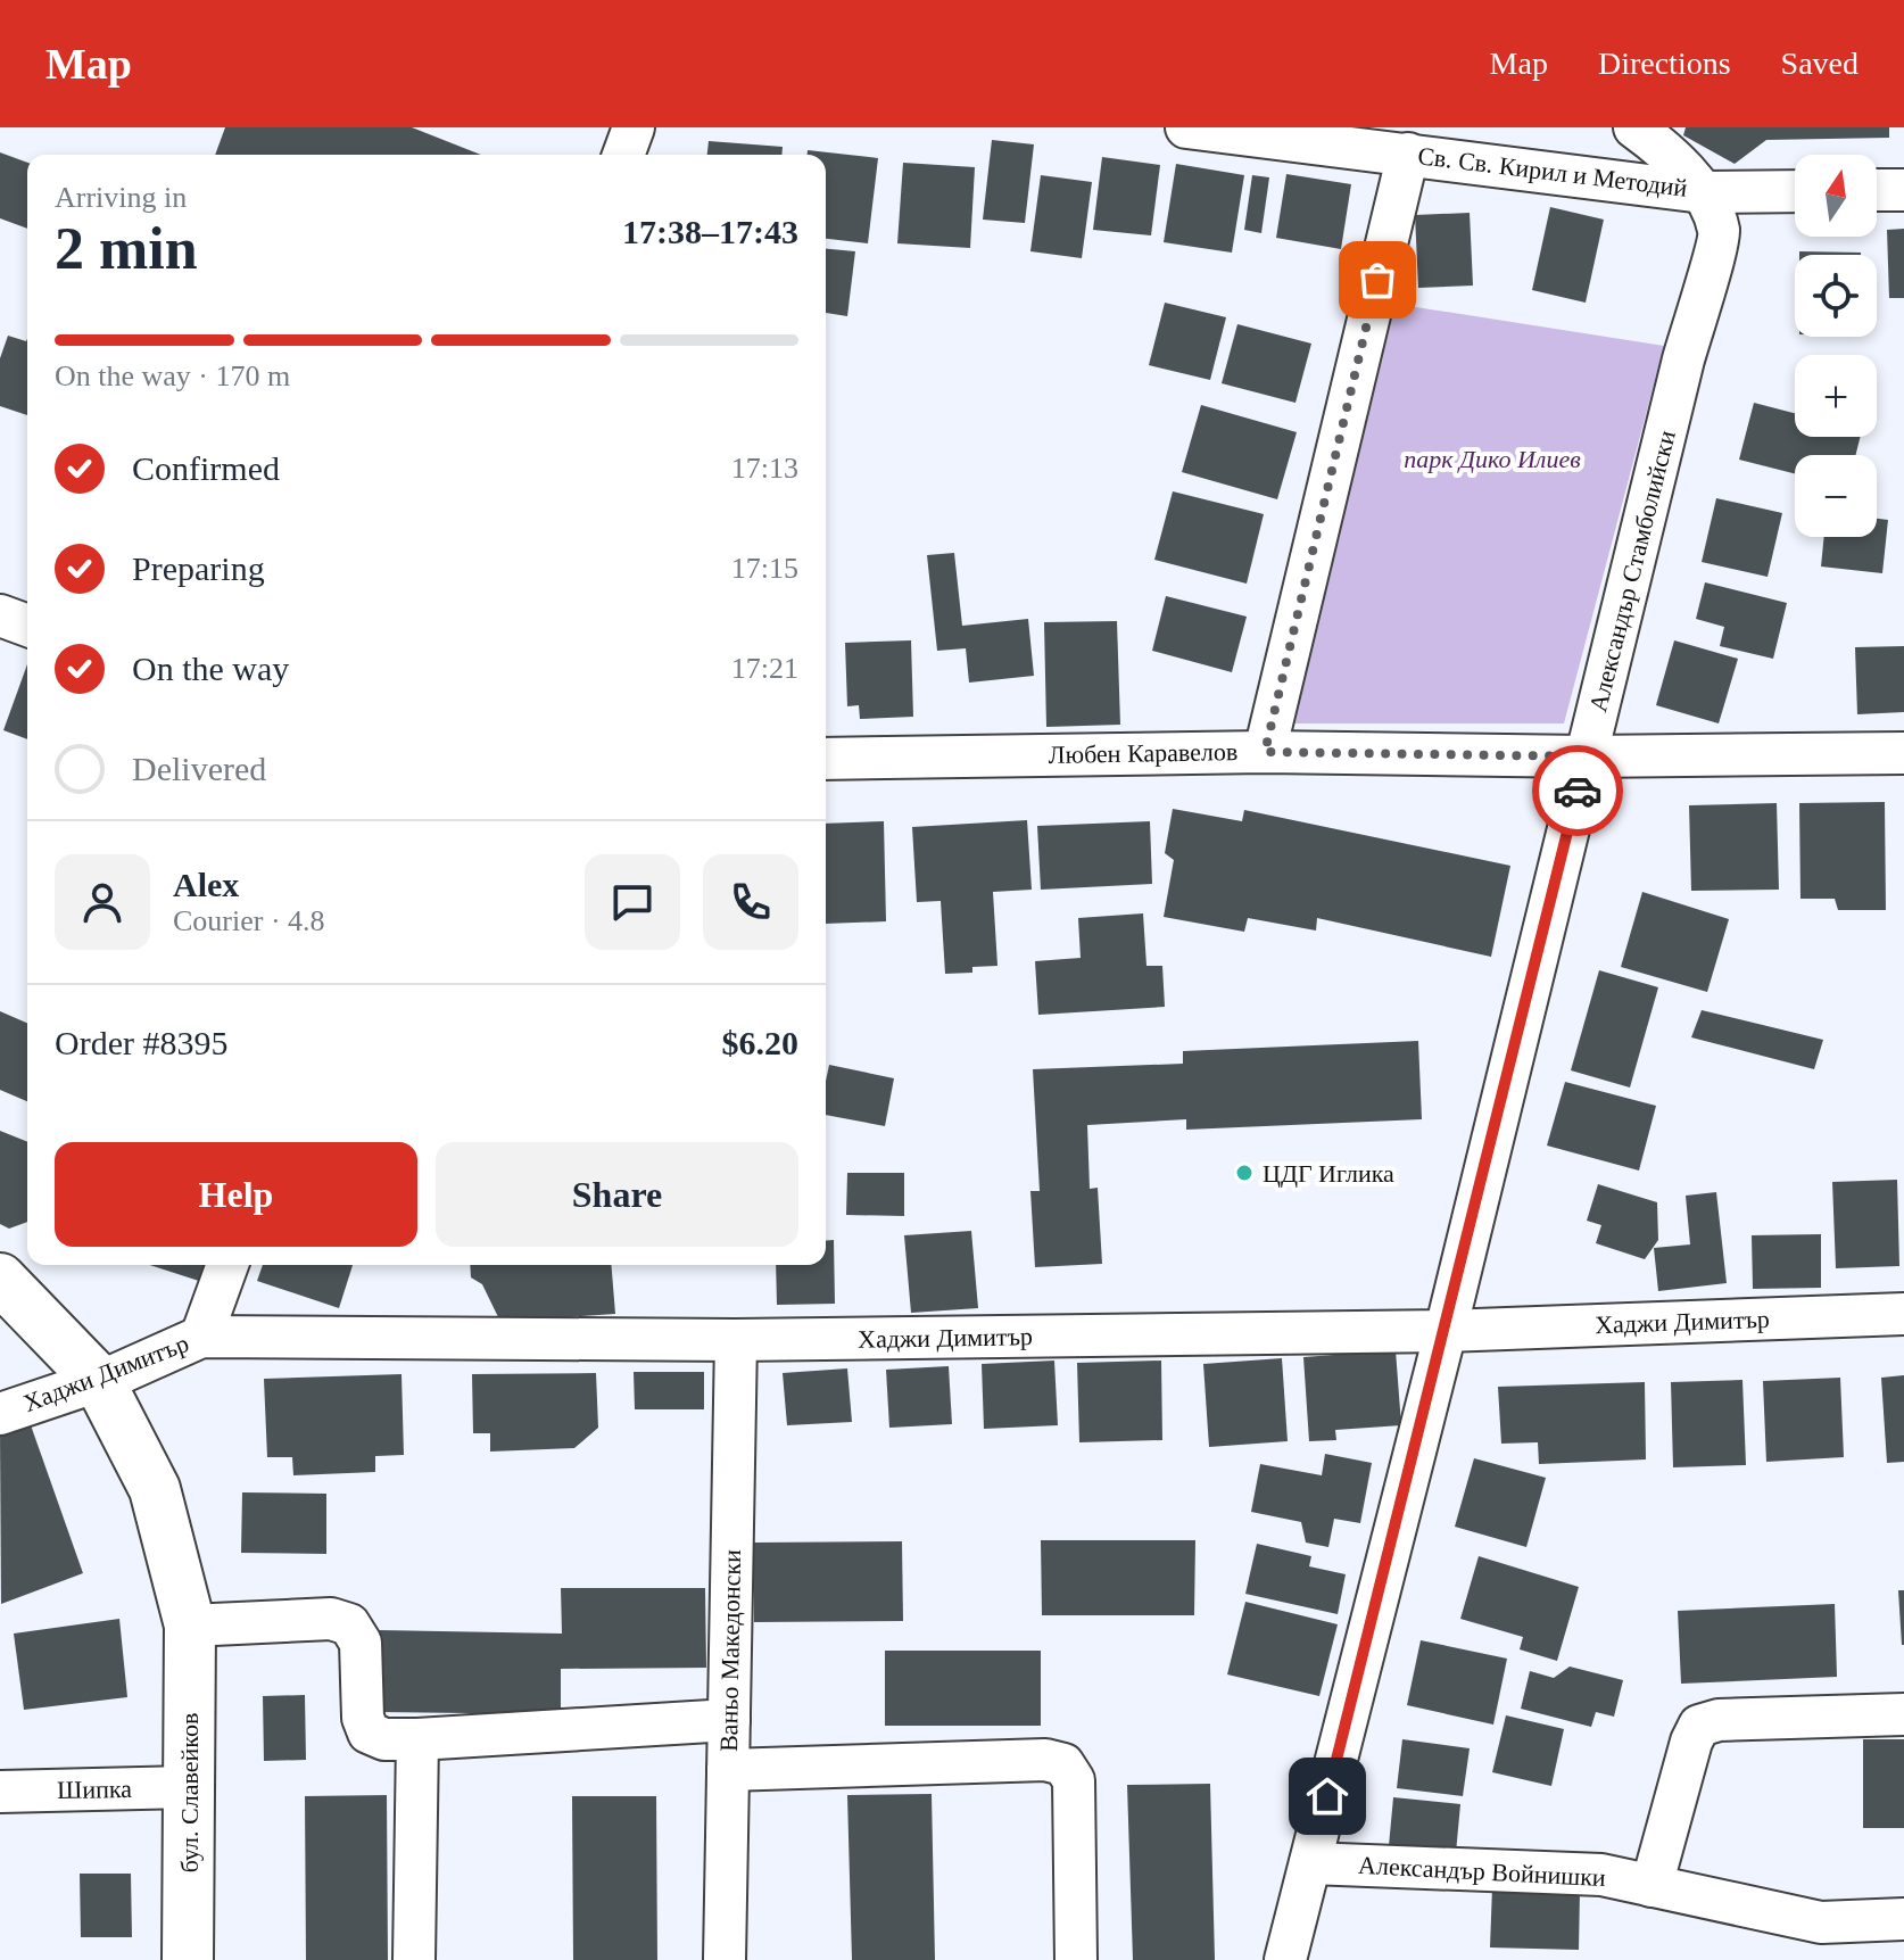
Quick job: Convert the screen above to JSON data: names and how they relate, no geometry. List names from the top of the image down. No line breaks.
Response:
{"streets":{"street":["Св. Св. Кирил и Методий","Александър Стамболийски","Любен Каравелов","Хаджи Димитър","Ваньо Македонски","Шипка","бул. Славейков","Александър Войнишки"]},"crossings":[["Св. Св. Кирил и Методий","Александър Стамболийски"],["Александър Стамболийски","Любен Каравелов"],["Александър Стамболийски","Хаджи Димитър"],["Александър Стамболийски","Александър Войнишки"],["Хаджи Димитър","Ваньо Македонски"],["Хаджи Димитър","бул. Славейков"],["Шипка","бул. Славейков"]],"parks":["парк Дико Илиев"],"places":["ЦДГ Иглика"],"north":"top","page":{"header":"Map","nav":["Map","Directions","Saved"],"map_buttons":["+","−"],"heading":["2 min","Arriving in","17:38–17:43"],"panel":["Alex","Courier · 4.8","Order #8395","$6.20"],"bar":"On the way · 170 m","list":[["Confirmed","17:13"],["Preparing","17:15"],["On the way","17:21"],"Delivered"],"buttons":["Help","Share"]}}
